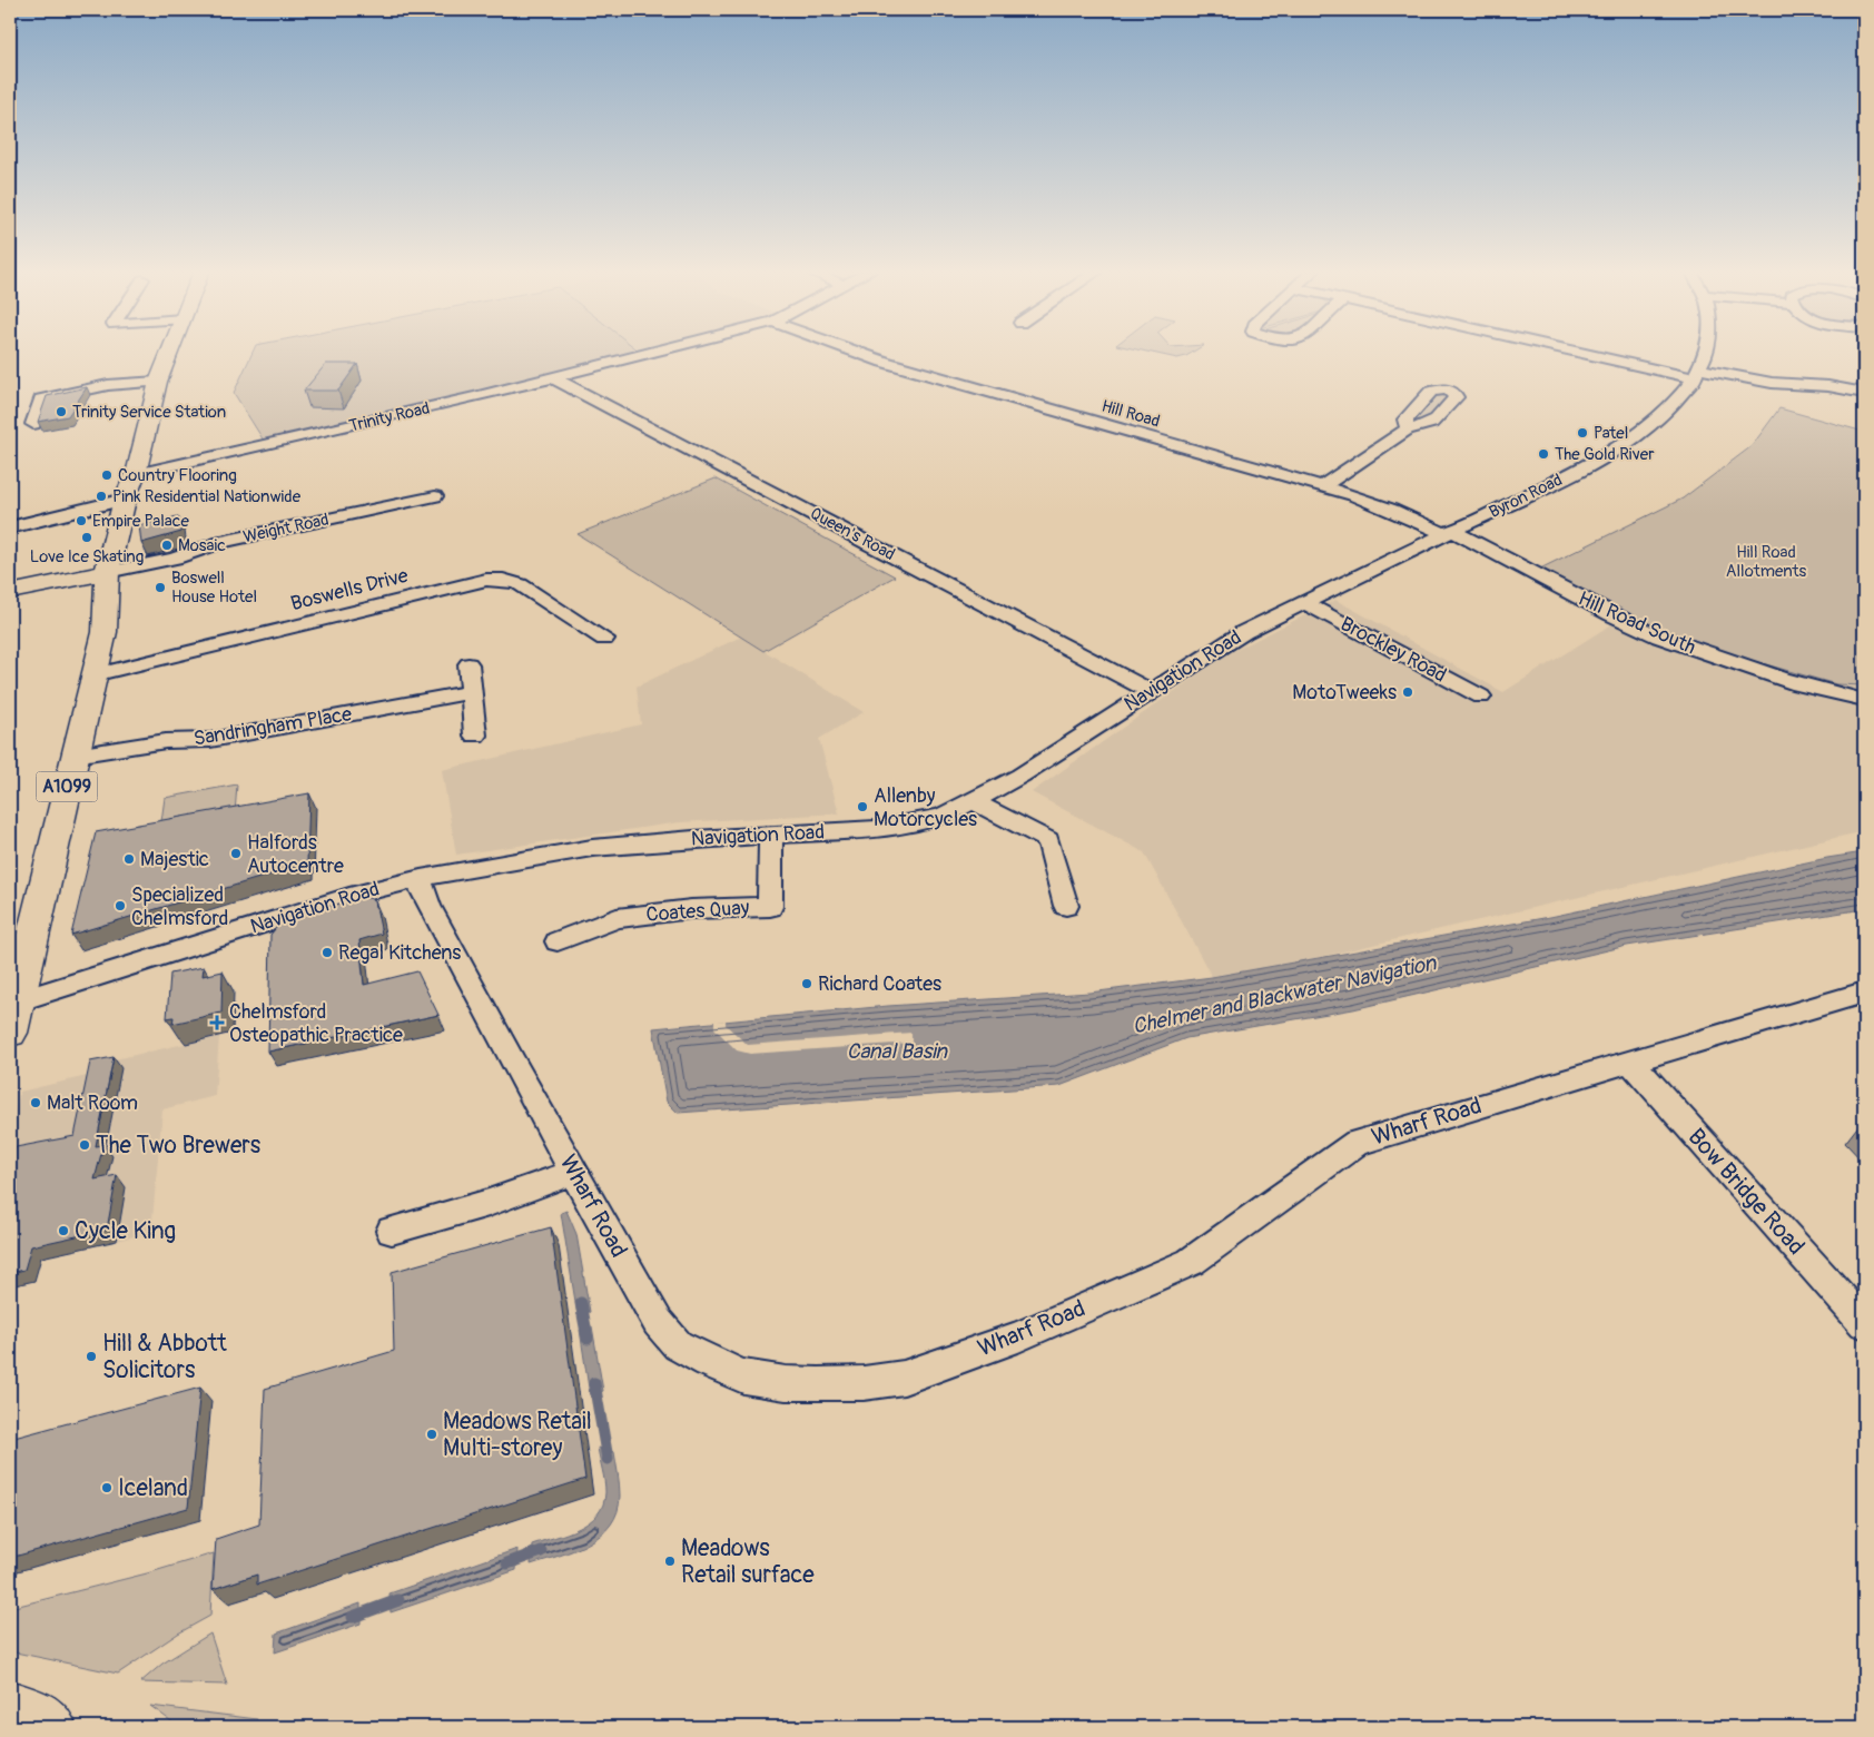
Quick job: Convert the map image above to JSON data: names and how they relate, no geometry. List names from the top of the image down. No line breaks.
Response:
{"streets":{"main road":["A1099"],"street":["Hill Road","Trinity Road","Byron Road","Weight Road","Queen's Road","Boswells Drive","Hill Road South","Brockley Road","Navigation Road","Sandringham Place","Coates Quay","Wharf Road","Bow Bridge Road"]},"crossings":[["Hill Road","Byron Road"],["Hill Road","Hill Road South"],["Hill Road","Navigation Road"],["Trinity Road","Queen's Road"],["Byron Road","Hill Road South"],["Byron Road","Navigation Road"],["Weight Road","A1099"],["Queen's Road","Navigation Road"],["Boswells Drive","A1099"],["Hill Road South","Navigation Road"],["Brockley Road","Navigation Road"],["Navigation Road","A1099"],["Navigation Road","Coates Quay"],["Navigation Road","Wharf Road"],["Sandringham Place","A1099"],["Wharf Road","Bow Bridge Road"]],"water":["Chelmer and Blackwater Navigation","Canal Basin"],"parks":["Hill Road Allotments"],"places":{"other":["Trinity Service Station","Patel","The Gold River","Country Flooring","Pink Residential Nationwide","Empire Palace","Love Ice Skating","Mosaic","Boswell House Hotel","MotoTweeks","Allenby Motorcycles","Halfords Autocentre","Majestic","Specialized Chelmsford","Regal Kitchens","Richard Coates","Malt Room","The Two Brewers","Cycle King","Hill & Abbott Solicitors","Meadows Retail Multi-storey","Iceland","Meadows Retail surface"],"health":["Chelmsford Osteopathic Practice"]}}
